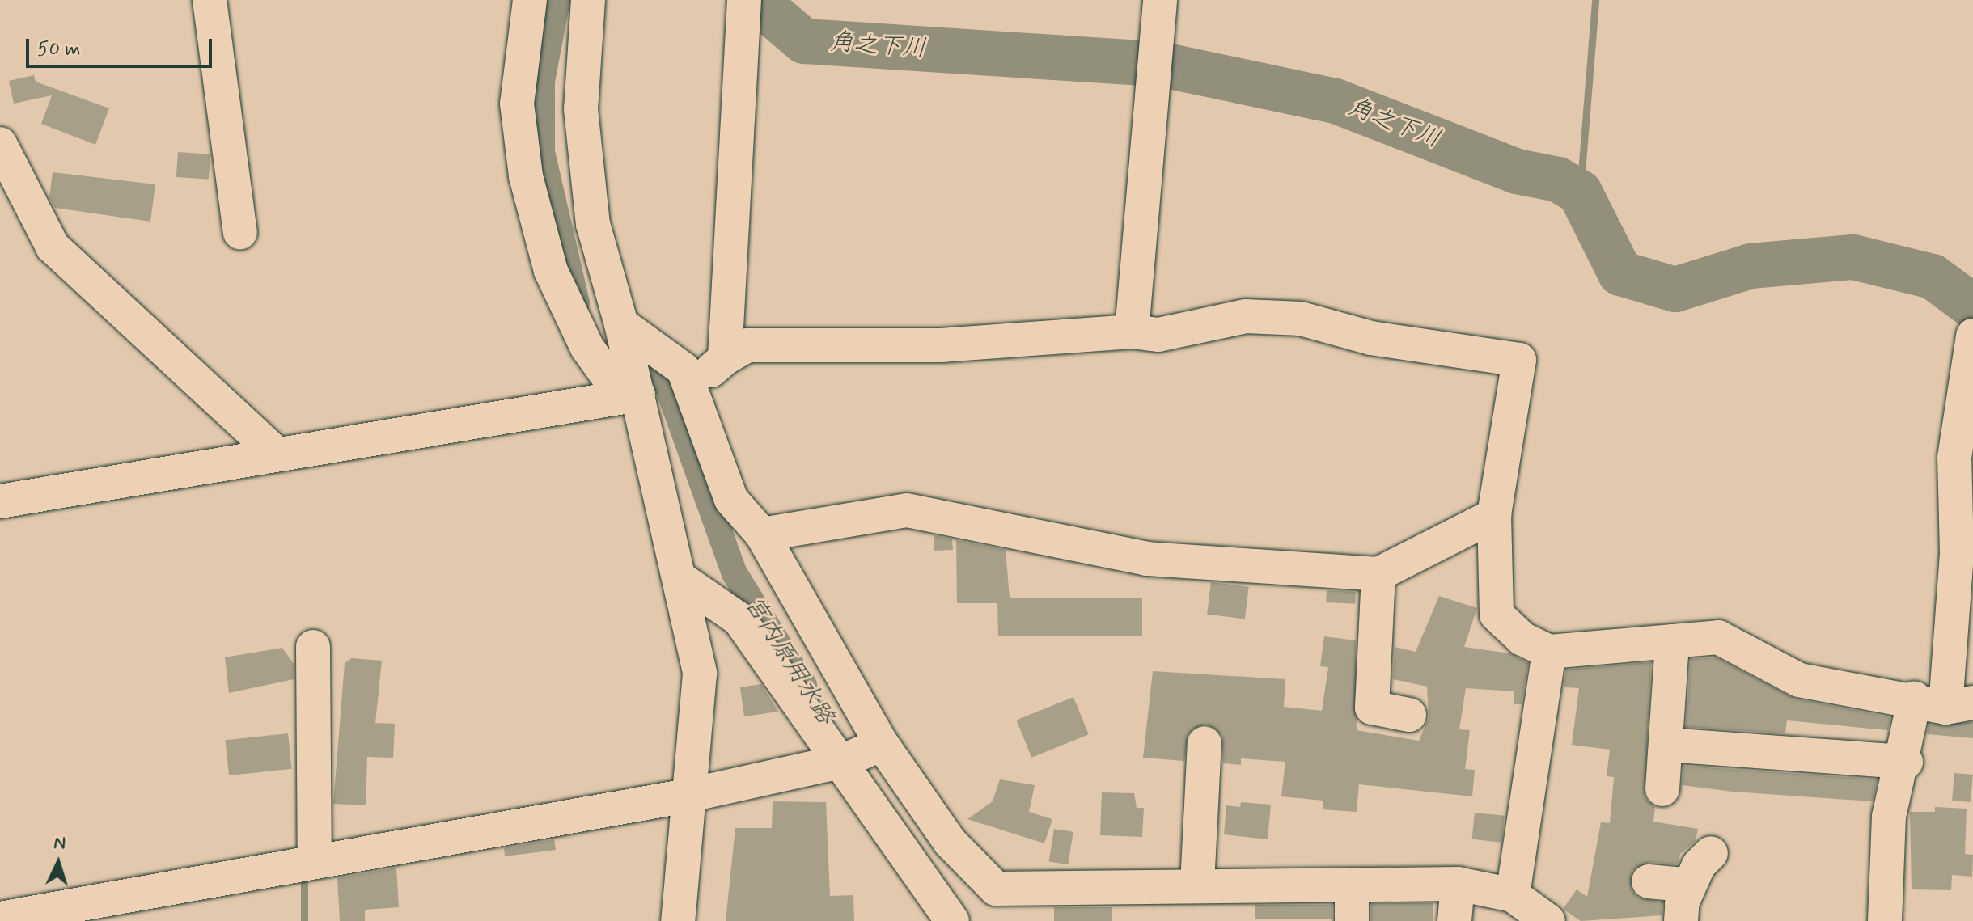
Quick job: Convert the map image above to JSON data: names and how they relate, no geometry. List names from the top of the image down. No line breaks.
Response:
{"water":["角之下川","宮内原用水路"],"scale_bar":"50 m","north":"top"}
